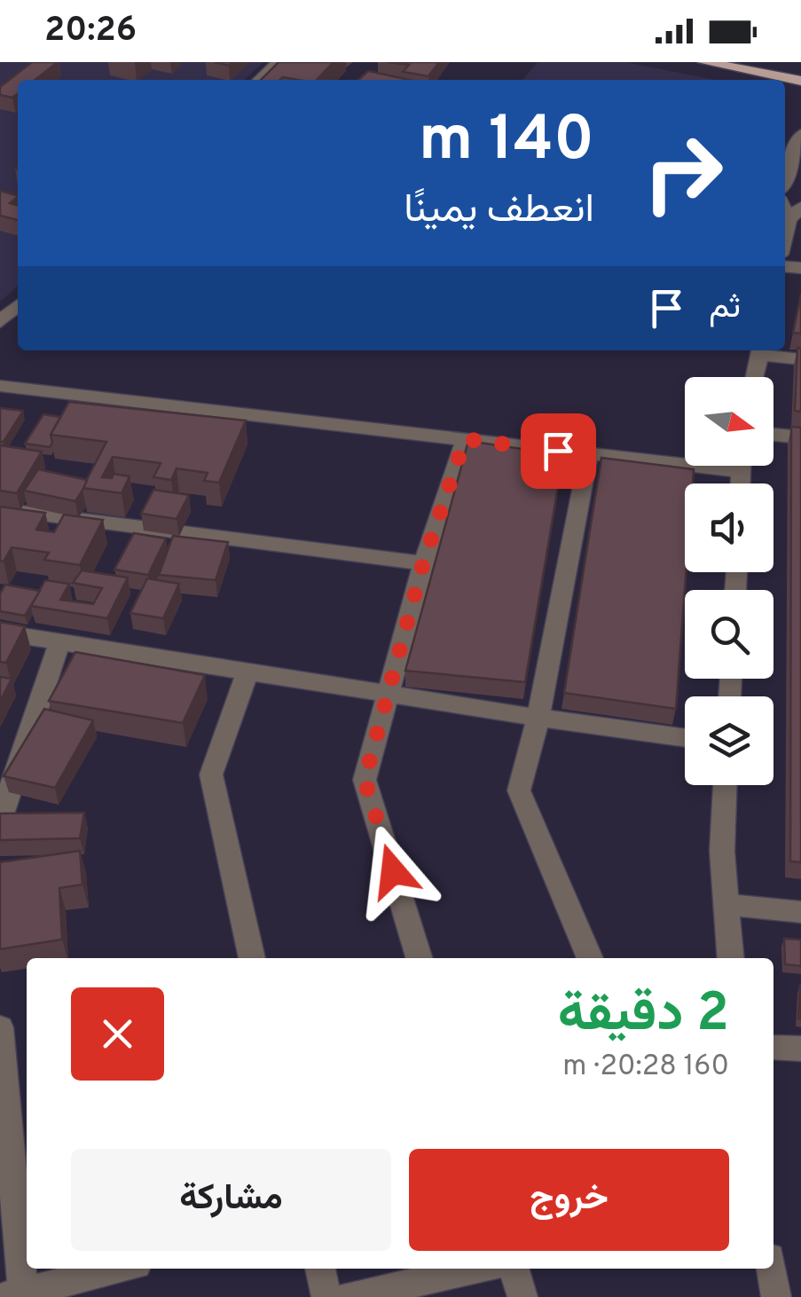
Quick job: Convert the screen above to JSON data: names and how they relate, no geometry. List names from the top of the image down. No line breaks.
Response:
{"north":"right","page":{"status":"20:26","turn":["140 m","انعطف يمينًا"],"then":"ثم","heading":["2 دقيقة","160 m · 20:28"],"buttons":["خروج","مشاركة"]}}
